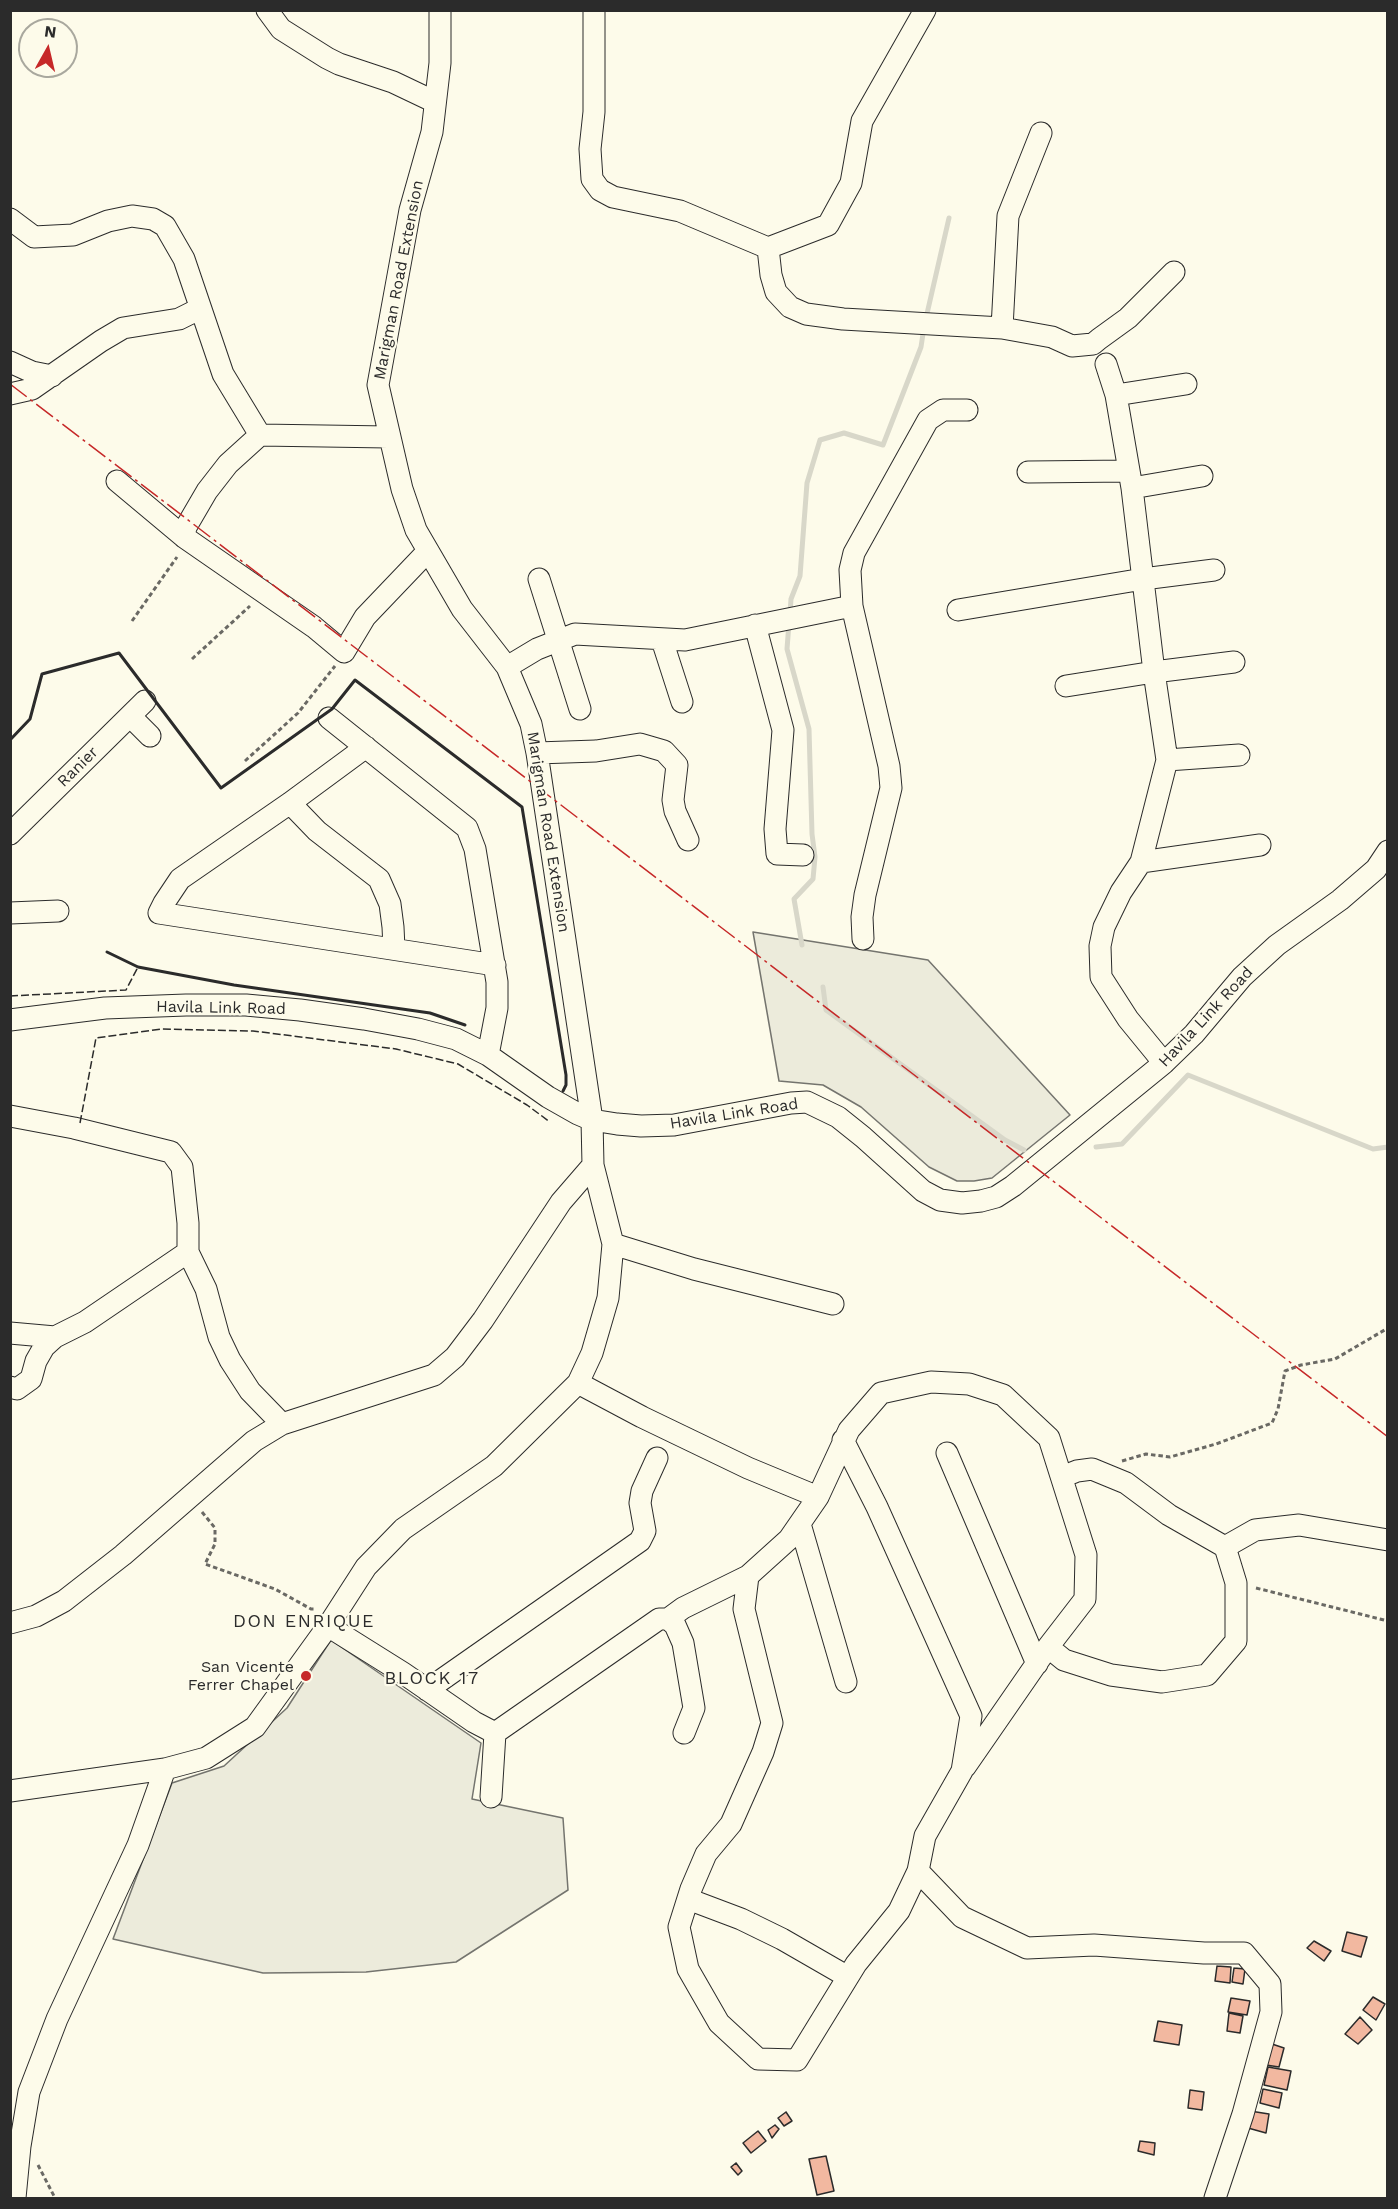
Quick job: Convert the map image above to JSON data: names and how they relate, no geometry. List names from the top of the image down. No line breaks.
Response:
{"streets":{"street":["Marigman Road Extension","Ranier","Havila Link Road"]},"crossings":[["Marigman Road Extension","Havila Link Road"]],"districts":["DON ENRIQUE","BLOCK 17"],"places":["San Vicente Ferrer Chapel"],"north":"top"}
